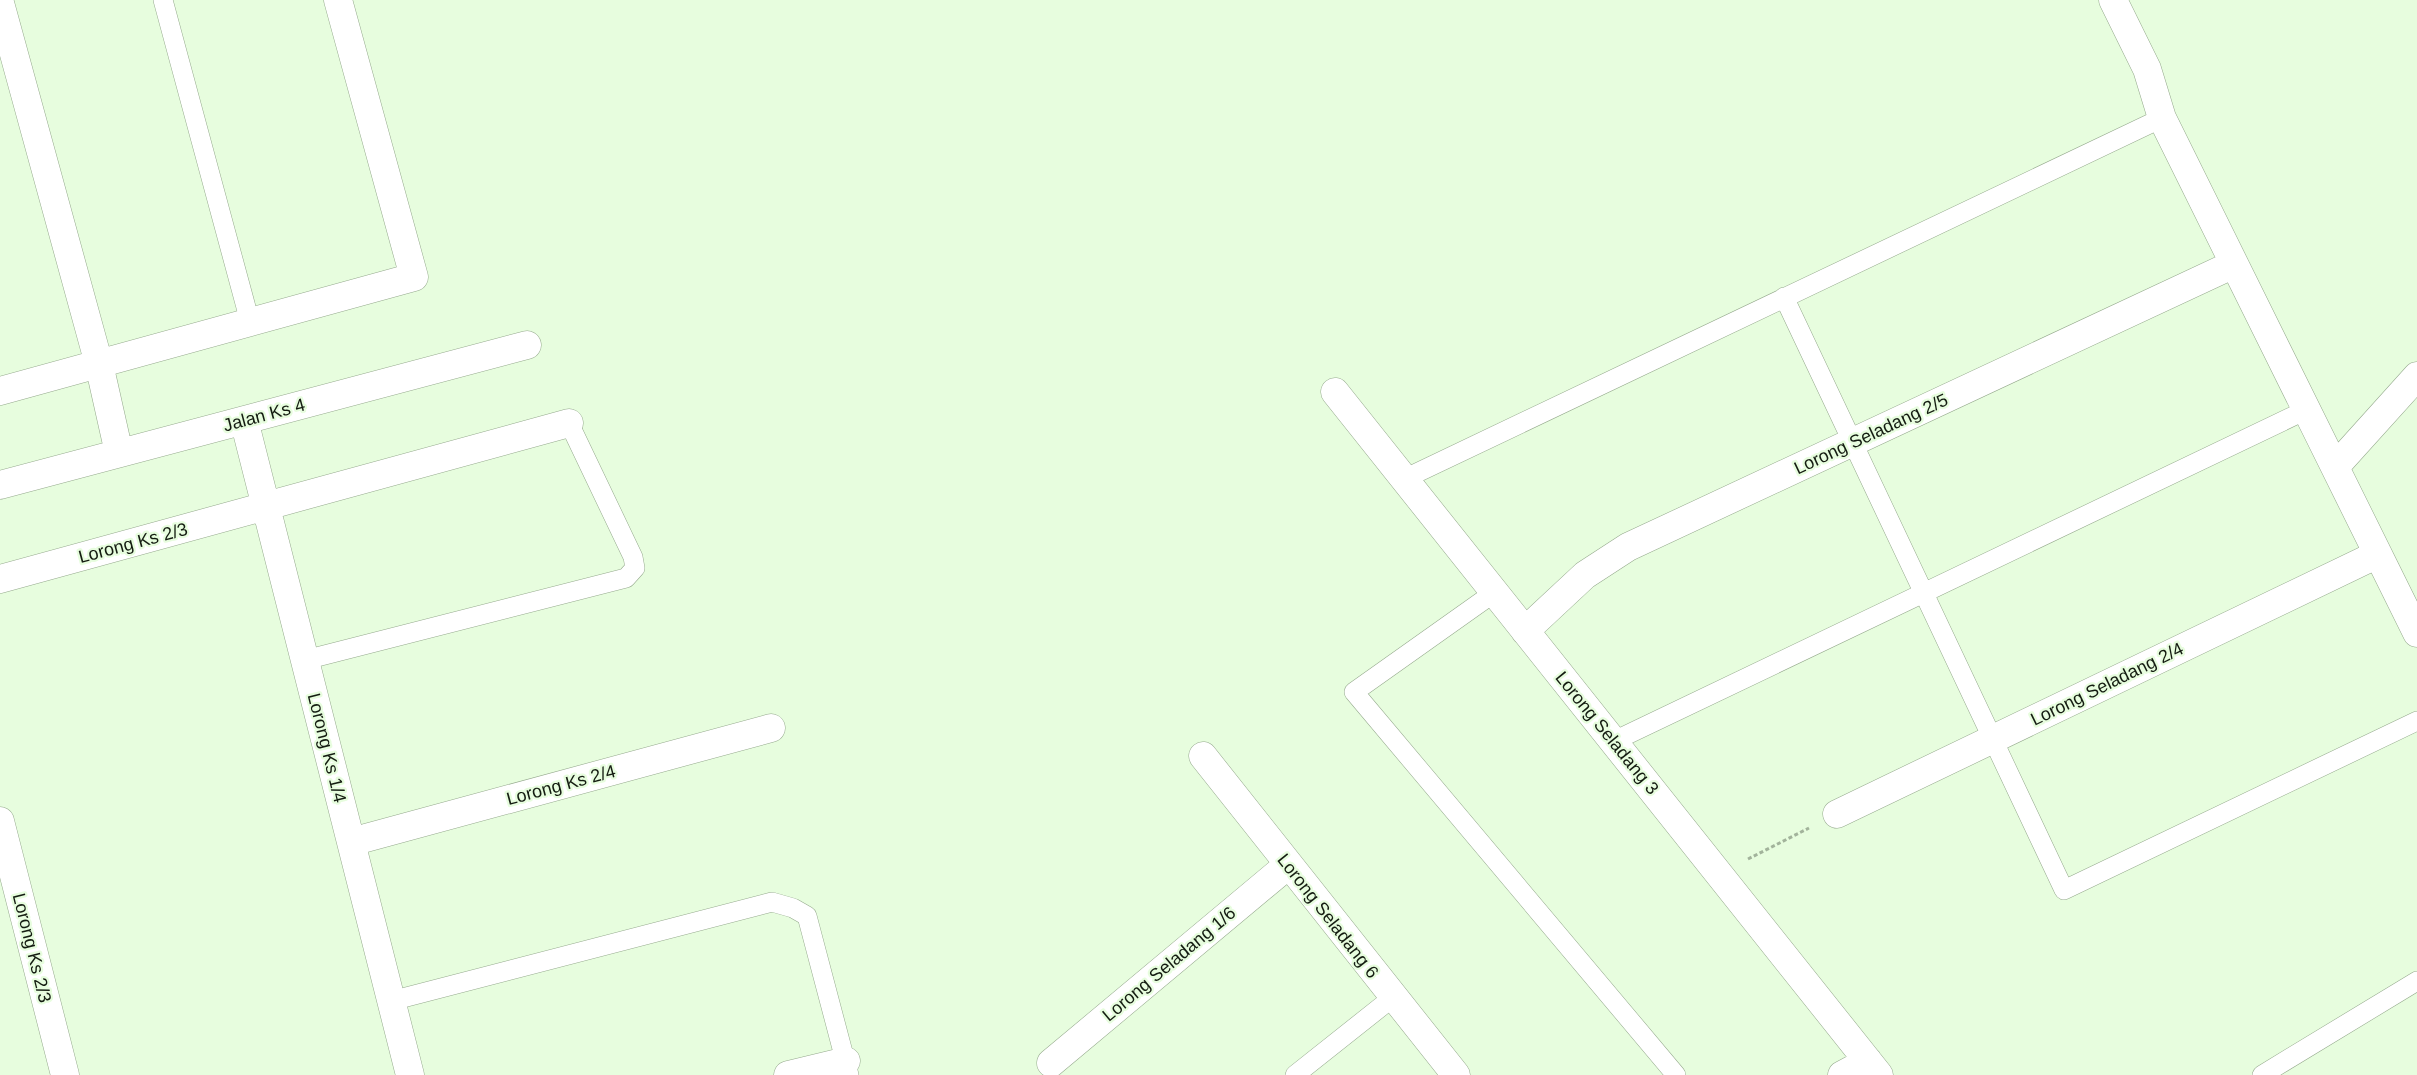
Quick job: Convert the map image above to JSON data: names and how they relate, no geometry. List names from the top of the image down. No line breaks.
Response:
{"streets":{"street":["Jalan Ks 4","Lorong Seladang 2/5","Lorong Ks 2/3","Lorong Seladang 2/4","Lorong Seladang 3","Lorong Ks 1/4","Lorong Ks 2/4","Lorong Seladang 6","Lorong Seladang 1/6"]},"crossings":[["Jalan Ks 4","Lorong Ks 1/4"],["Lorong Seladang 2/5","Lorong Seladang 3"],["Lorong Ks 2/3","Lorong Ks 1/4"],["Lorong Ks 1/4","Lorong Ks 2/4"],["Lorong Seladang 6","Lorong Seladang 1/6"]]}
